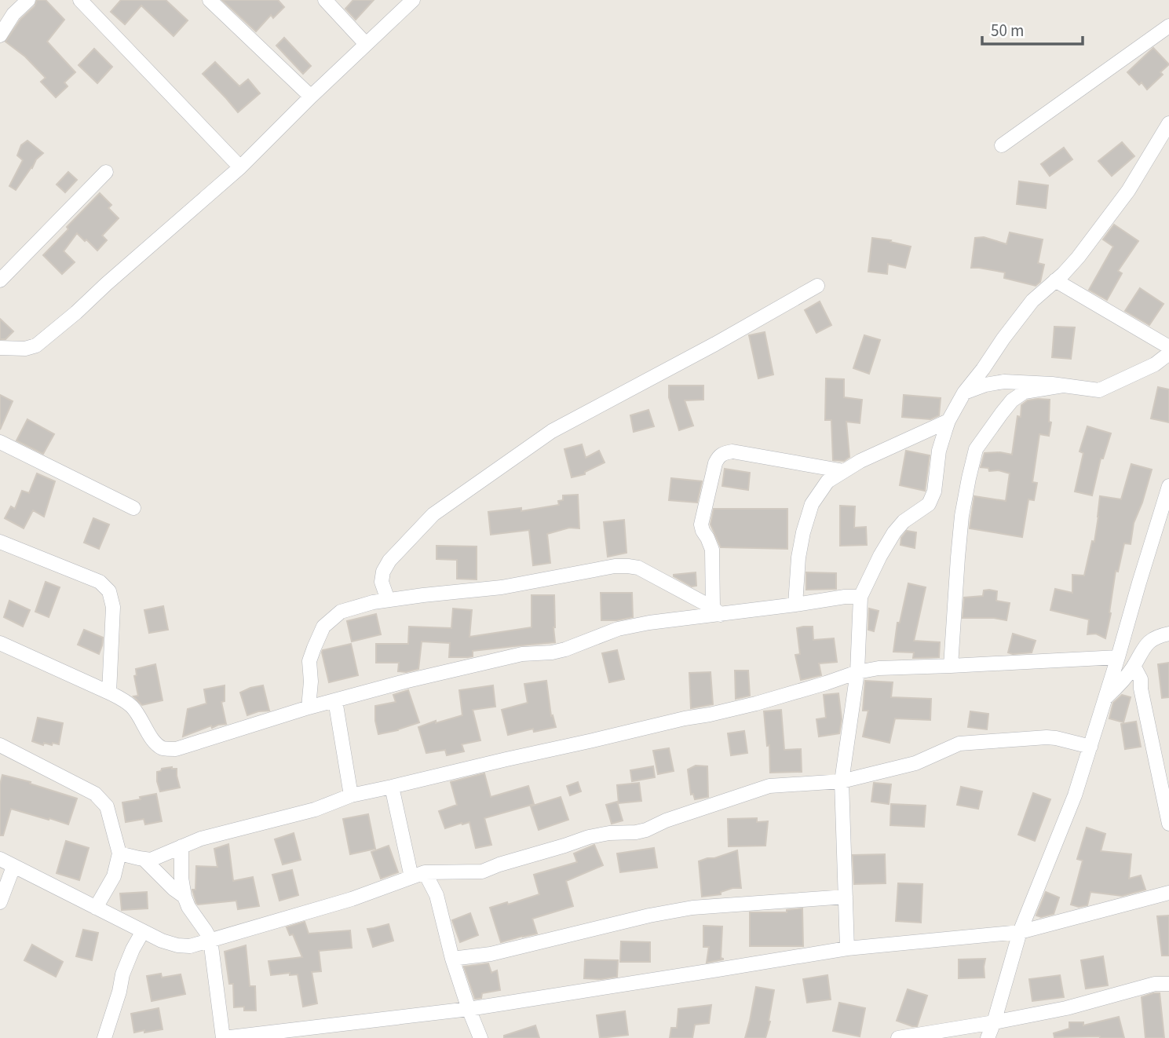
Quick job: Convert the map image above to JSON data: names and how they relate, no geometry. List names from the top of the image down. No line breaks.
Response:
{"scale_bar":"50 m"}
